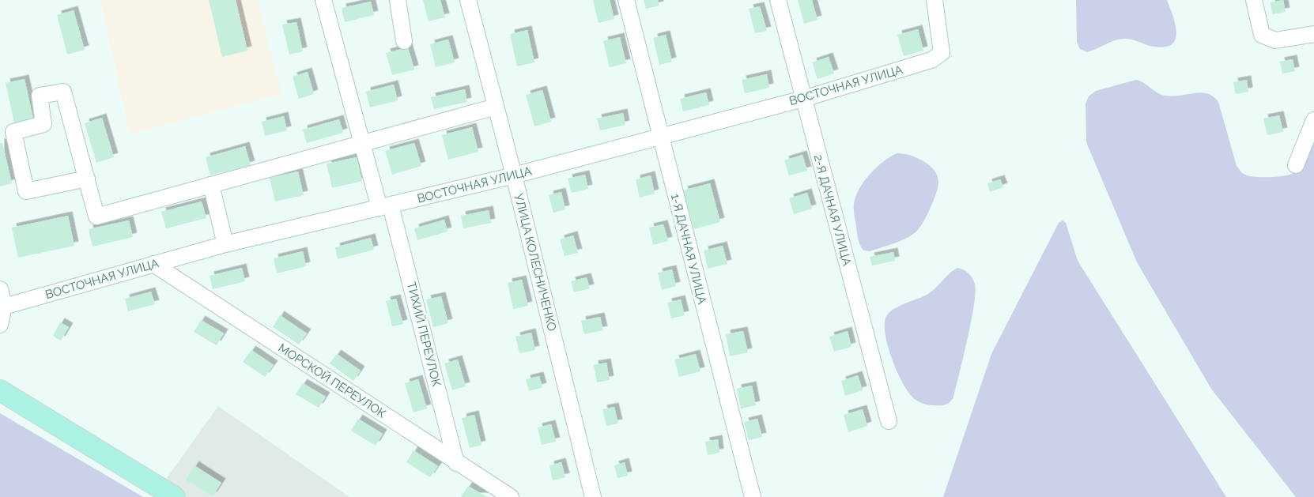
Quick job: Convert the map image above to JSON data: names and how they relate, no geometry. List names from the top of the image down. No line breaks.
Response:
{"streets":{"street":["ВОСТОЧНАЯ УЛИЦА","2-Я ДАЧНАЯ УЛИЦА","1-Я ДАЧНАЯ УЛИЦА","УЛИЦА КОЛЕСНИЧЕНКО","ТИХИЙ ПЕРЕУЛОК","МОРСКОЙ ПЕРЕУЛОК"]},"crossings":[["ВОСТОЧНАЯ УЛИЦА","2-Я ДАЧНАЯ УЛИЦА"],["ВОСТОЧНАЯ УЛИЦА","1-Я ДАЧНАЯ УЛИЦА"],["ВОСТОЧНАЯ УЛИЦА","УЛИЦА КОЛЕСНИЧЕНКО"],["ВОСТОЧНАЯ УЛИЦА","ТИХИЙ ПЕРЕУЛОК"],["ВОСТОЧНАЯ УЛИЦА","МОРСКОЙ ПЕРЕУЛОК"],["ТИХИЙ ПЕРЕУЛОК","МОРСКОЙ ПЕРЕУЛОК"]]}
